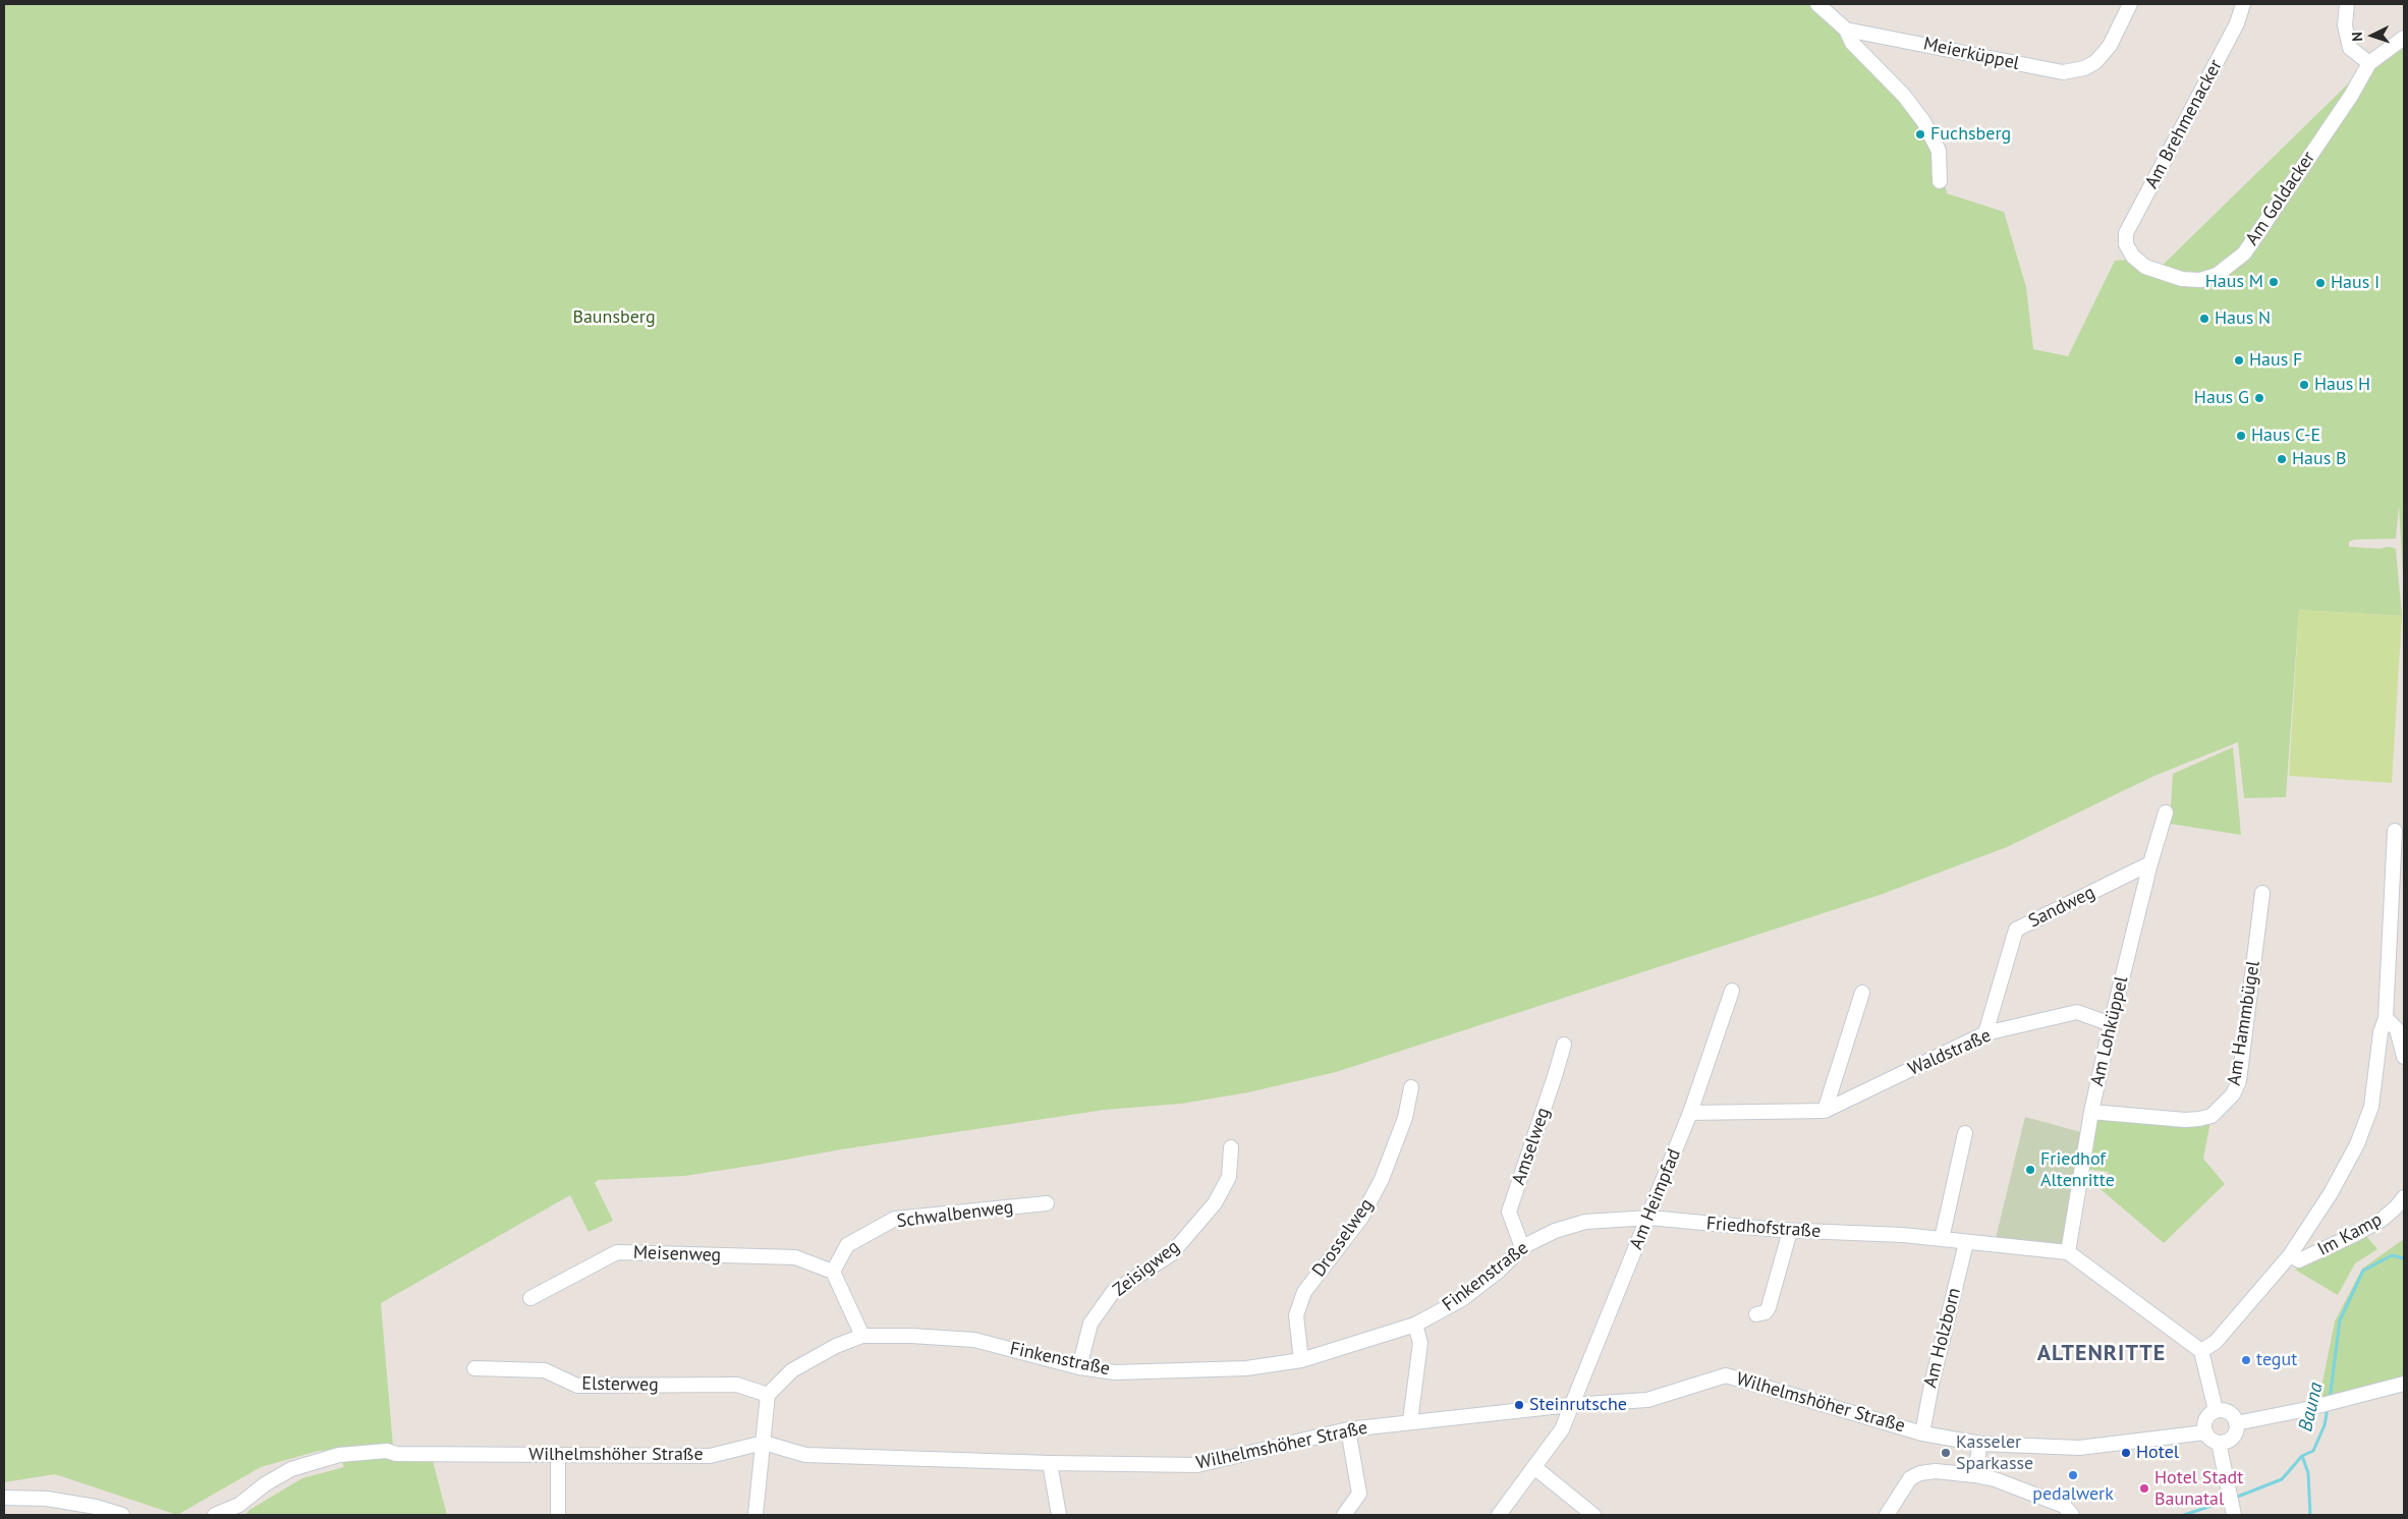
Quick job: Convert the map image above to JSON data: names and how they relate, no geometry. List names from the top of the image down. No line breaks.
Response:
{"streets":{"street":["Meierküppel","Am Brehmenacker","Am Goldacker","Sandweg","Am Hammbügel","Am Lohküppel","Waldstraße","Amselweg","Am Heimpfad","Schwalbenweg","Friedhofstraße","Im Kamp","Drosselweg","Meisenweg","Zeisigweg","Finkenstraße","Am Holzborn","Elsterweg","Wilhelmshöher Straße"]},"crossings":[["Am Brehmenacker","Am Goldacker"],["Sandweg","Am Lohküppel"],["Sandweg","Waldstraße"],["Am Hammbügel","Am Lohküppel"],["Am Lohküppel","Waldstraße"],["Am Lohküppel","Friedhofstraße"],["Waldstraße","Am Heimpfad"],["Amselweg","Finkenstraße"],["Am Heimpfad","Friedhofstraße"],["Am Heimpfad","Wilhelmshöher Straße"],["Schwalbenweg","Meisenweg"],["Friedhofstraße","Finkenstraße"],["Friedhofstraße","Am Holzborn"],["Drosselweg","Finkenstraße"],["Zeisigweg","Finkenstraße"],["Finkenstraße","Elsterweg"],["Am Holzborn","Wilhelmshöher Straße"]],"districts":["ALTENRITTE"],"water":["Bauna"],"parks":["Baunsberg"],"places":["Fuchsberg","Haus M","Haus I","Haus N","Haus F","Haus H","Haus G","Haus C-E","Haus B","Friedhof Altenritte","tegut","Steinrutsche","Kasseler Sparkasse","Hotel","pedalwerk","Hotel Stadt Baunatal"],"north":"left"}
